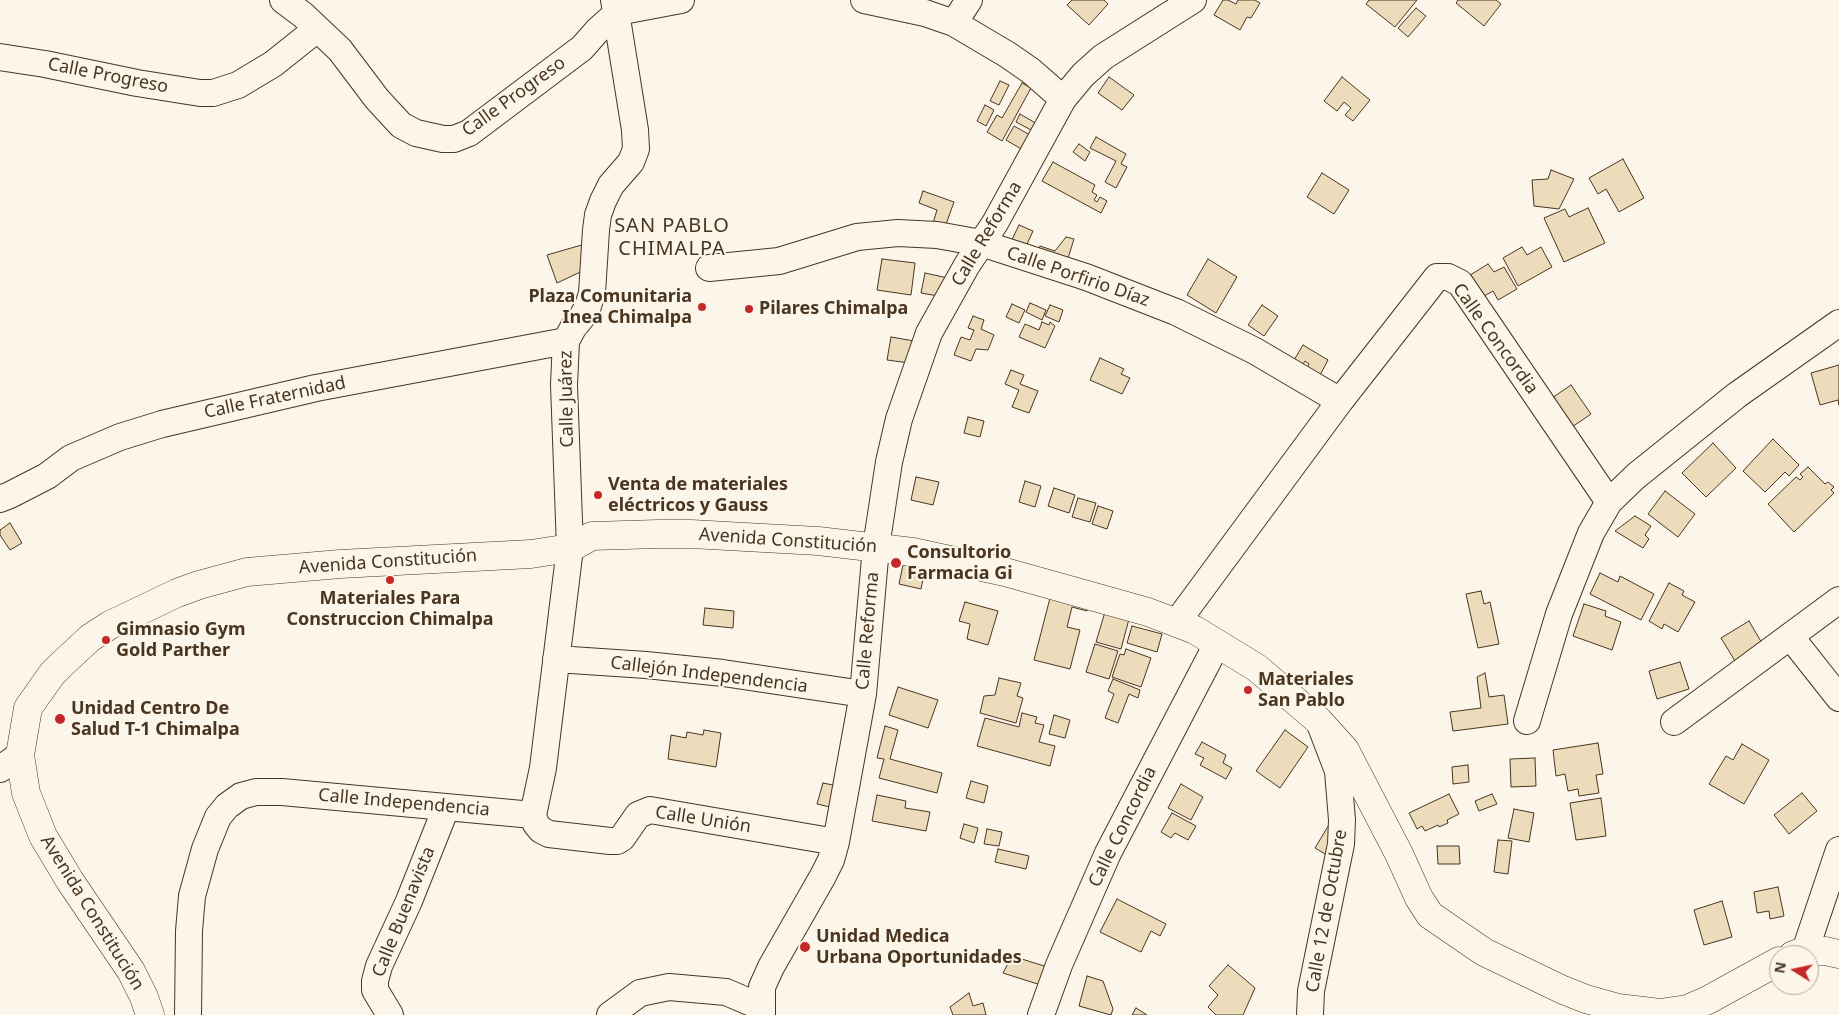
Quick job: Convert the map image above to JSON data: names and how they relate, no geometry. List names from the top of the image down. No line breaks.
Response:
{"streets":{"main road":["Avenida Constitución"],"street":["Calle Progreso","Calle Reforma","Calle Porfirio Díaz","Calle Concordia","Calle Fraternidad","Calle Juárez","Callejón Independencia","Calle Independencia","Calle Unión","Calle 12 de Octubre","Calle Buenavista"]},"crossings":[["Calle Progreso","Calle Juárez"],["Calle Reforma","Calle Porfirio Díaz"],["Calle Reforma","Avenida Constitución"],["Calle Reforma","Callejón Independencia"],["Calle Reforma","Calle Unión"],["Calle Porfirio Díaz","Calle Concordia"],["Calle Concordia","Avenida Constitución"],["Calle Fraternidad","Calle Juárez"],["Calle Juárez","Avenida Constitución"],["Avenida Constitución","Calle 12 de Octubre"],["Calle Independencia","Calle Unión"],["Calle Independencia","Calle Buenavista"]],"districts":["SAN PABLO CHIMALPA"],"places":["Plaza Comunitaria Inea Chimalpa","Pilares Chimalpa","Venta de materiales eléctricos y Gauss","Consultorio Farmacia Gi","Materiales Para Construccion Chimalpa","Gimnasio Gym Gold Parther","Materiales San Pablo","Unidad Centro De Salud T-1 Chimalpa","Unidad Medica Urbana Oportunidades"],"north":"left"}
